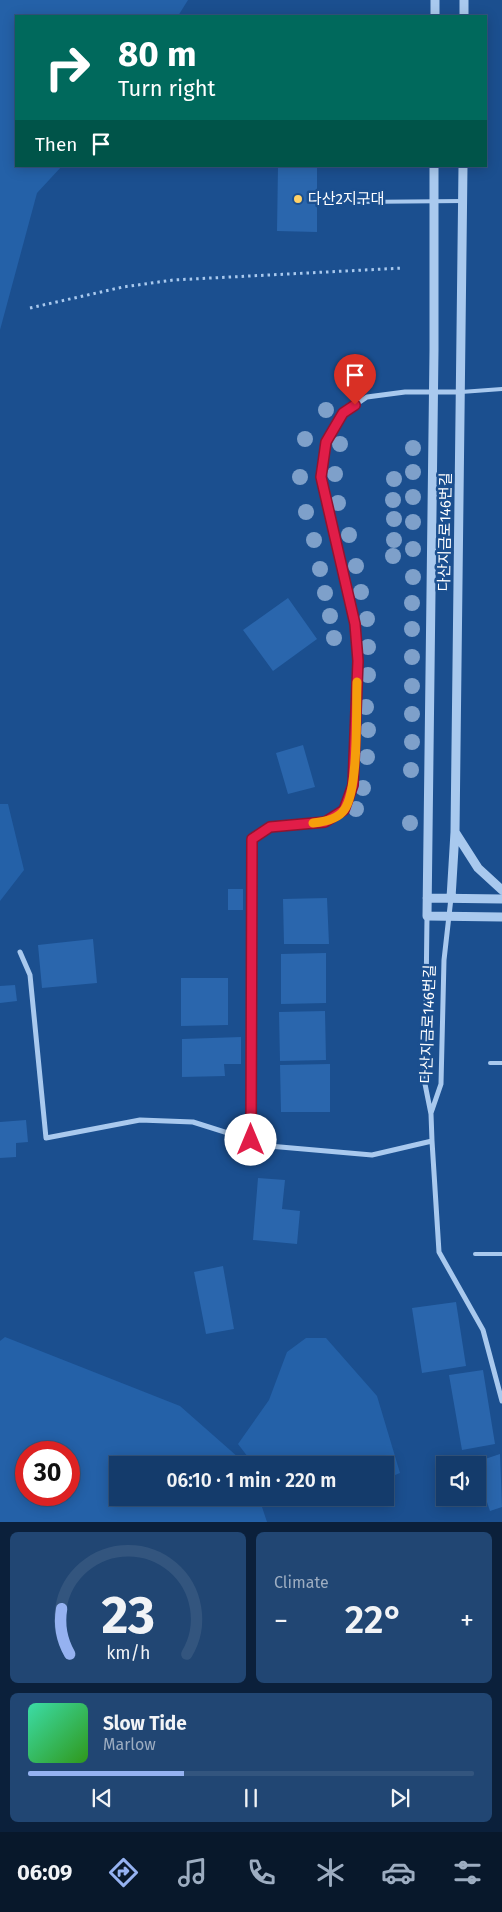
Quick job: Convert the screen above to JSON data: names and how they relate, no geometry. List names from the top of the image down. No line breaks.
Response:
{"streets":{"street":["다산지금로146번길"]},"places":["다산2지구대"],"page":{"turn":["80 m","Turn right"],"then":"Then","limit":"30","trip":"06:10 · 1 min · 220 m","tile":"Climate","heat":["−","22°","+"],"song":["Slow Tide","Marlow"],"tabs":"06:09","gauge":["23","km/h"]}}
